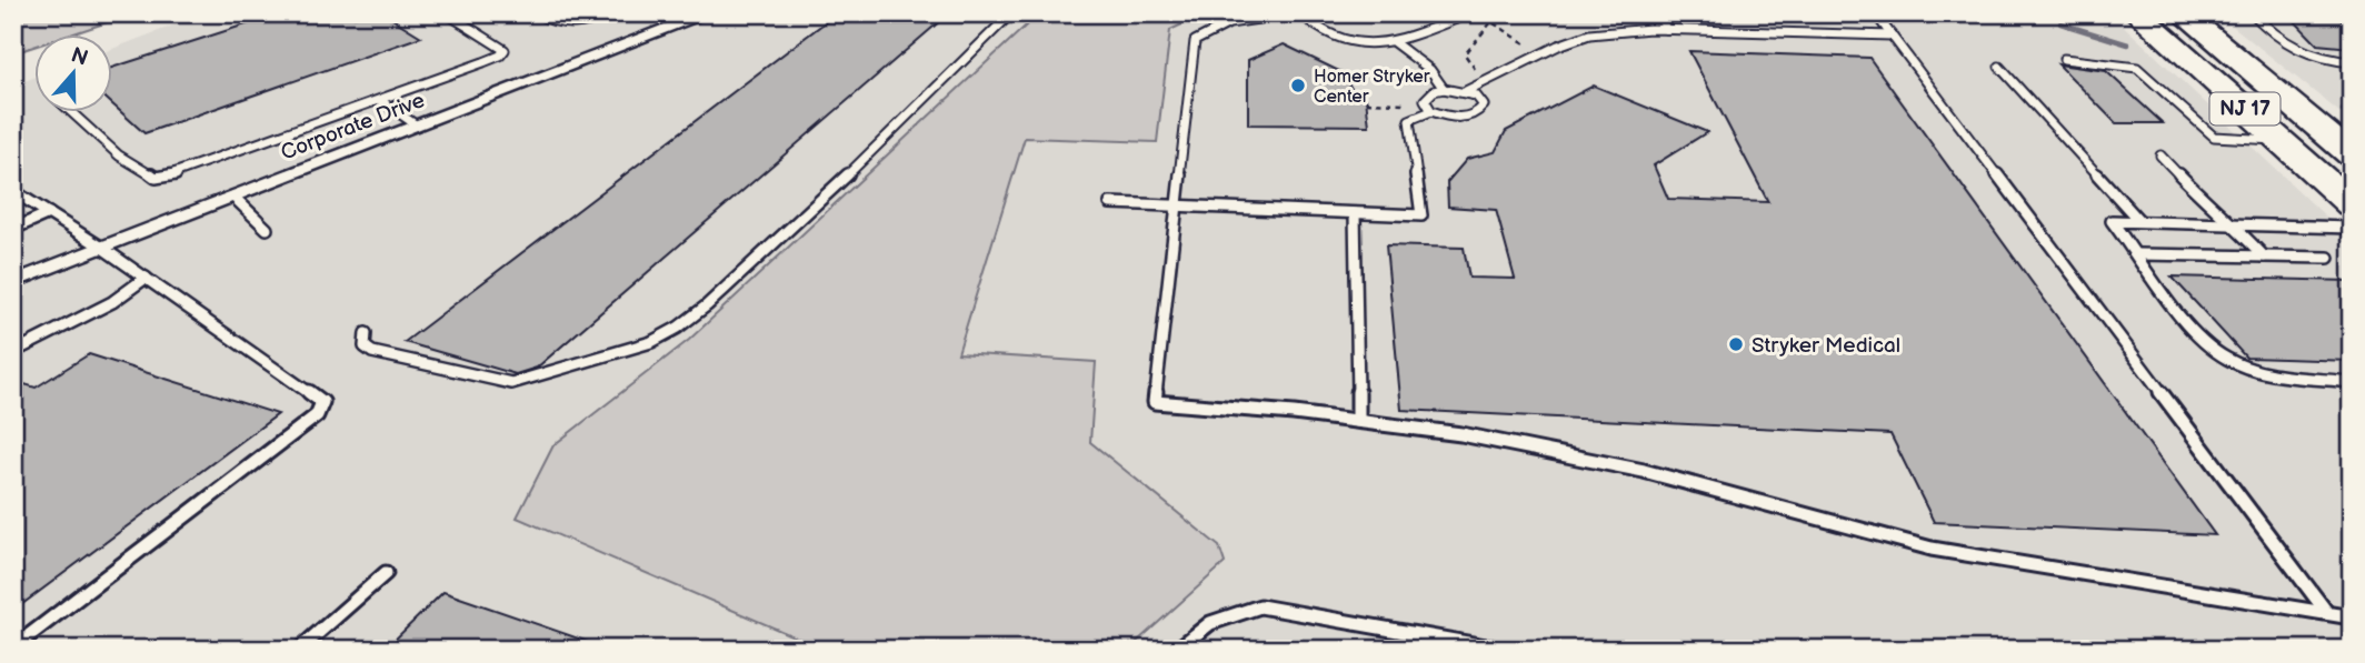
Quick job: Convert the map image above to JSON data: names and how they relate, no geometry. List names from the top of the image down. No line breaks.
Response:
{"streets":{"highway":["NJ 17"],"street":["Corporate Drive"]},"places":["Homer Stryker Center","Stryker Medical"],"north":"top"}
